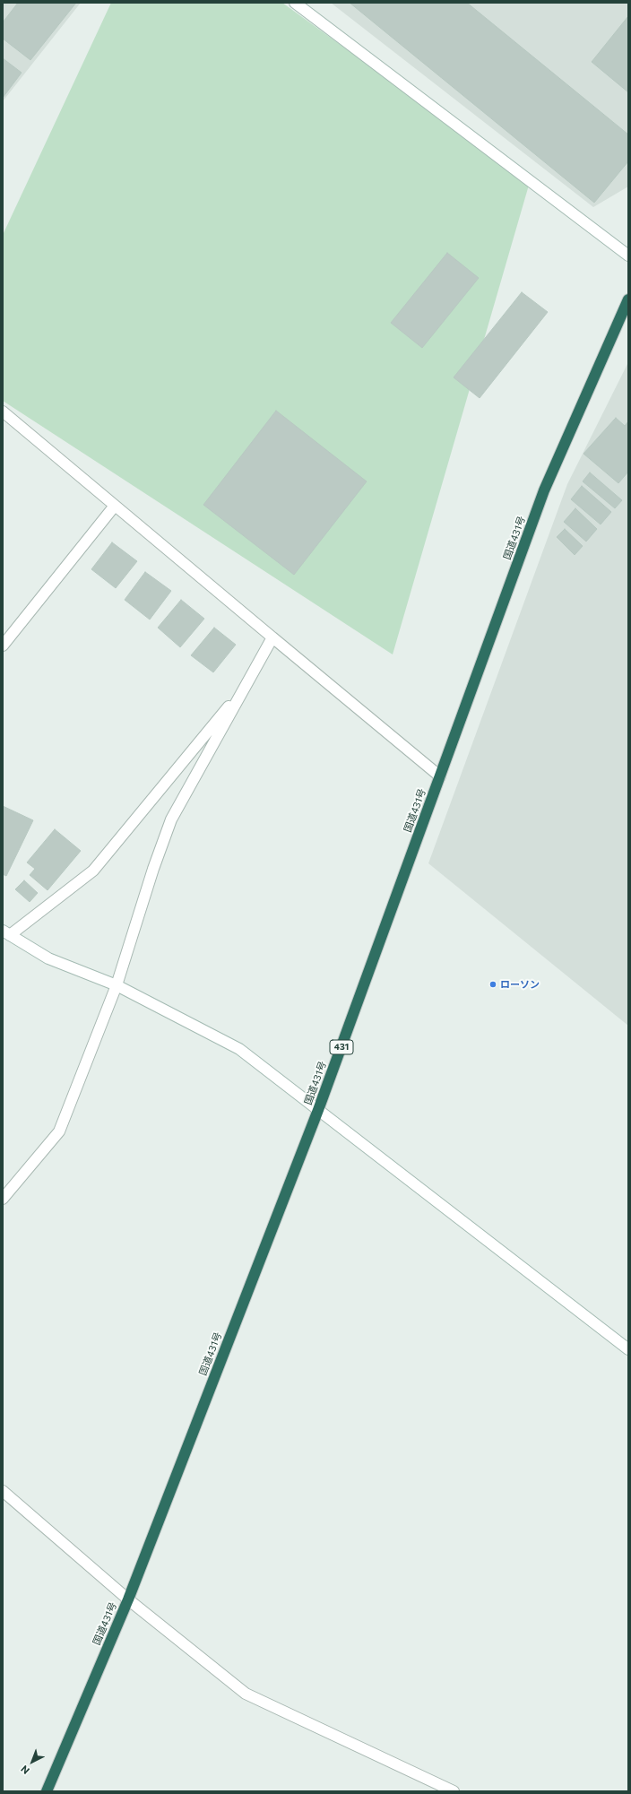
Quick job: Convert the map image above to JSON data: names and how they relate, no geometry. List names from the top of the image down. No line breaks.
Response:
{"streets":{"highway":["国道431号","431"]},"places":["ローソン"],"north":"bottom left"}
